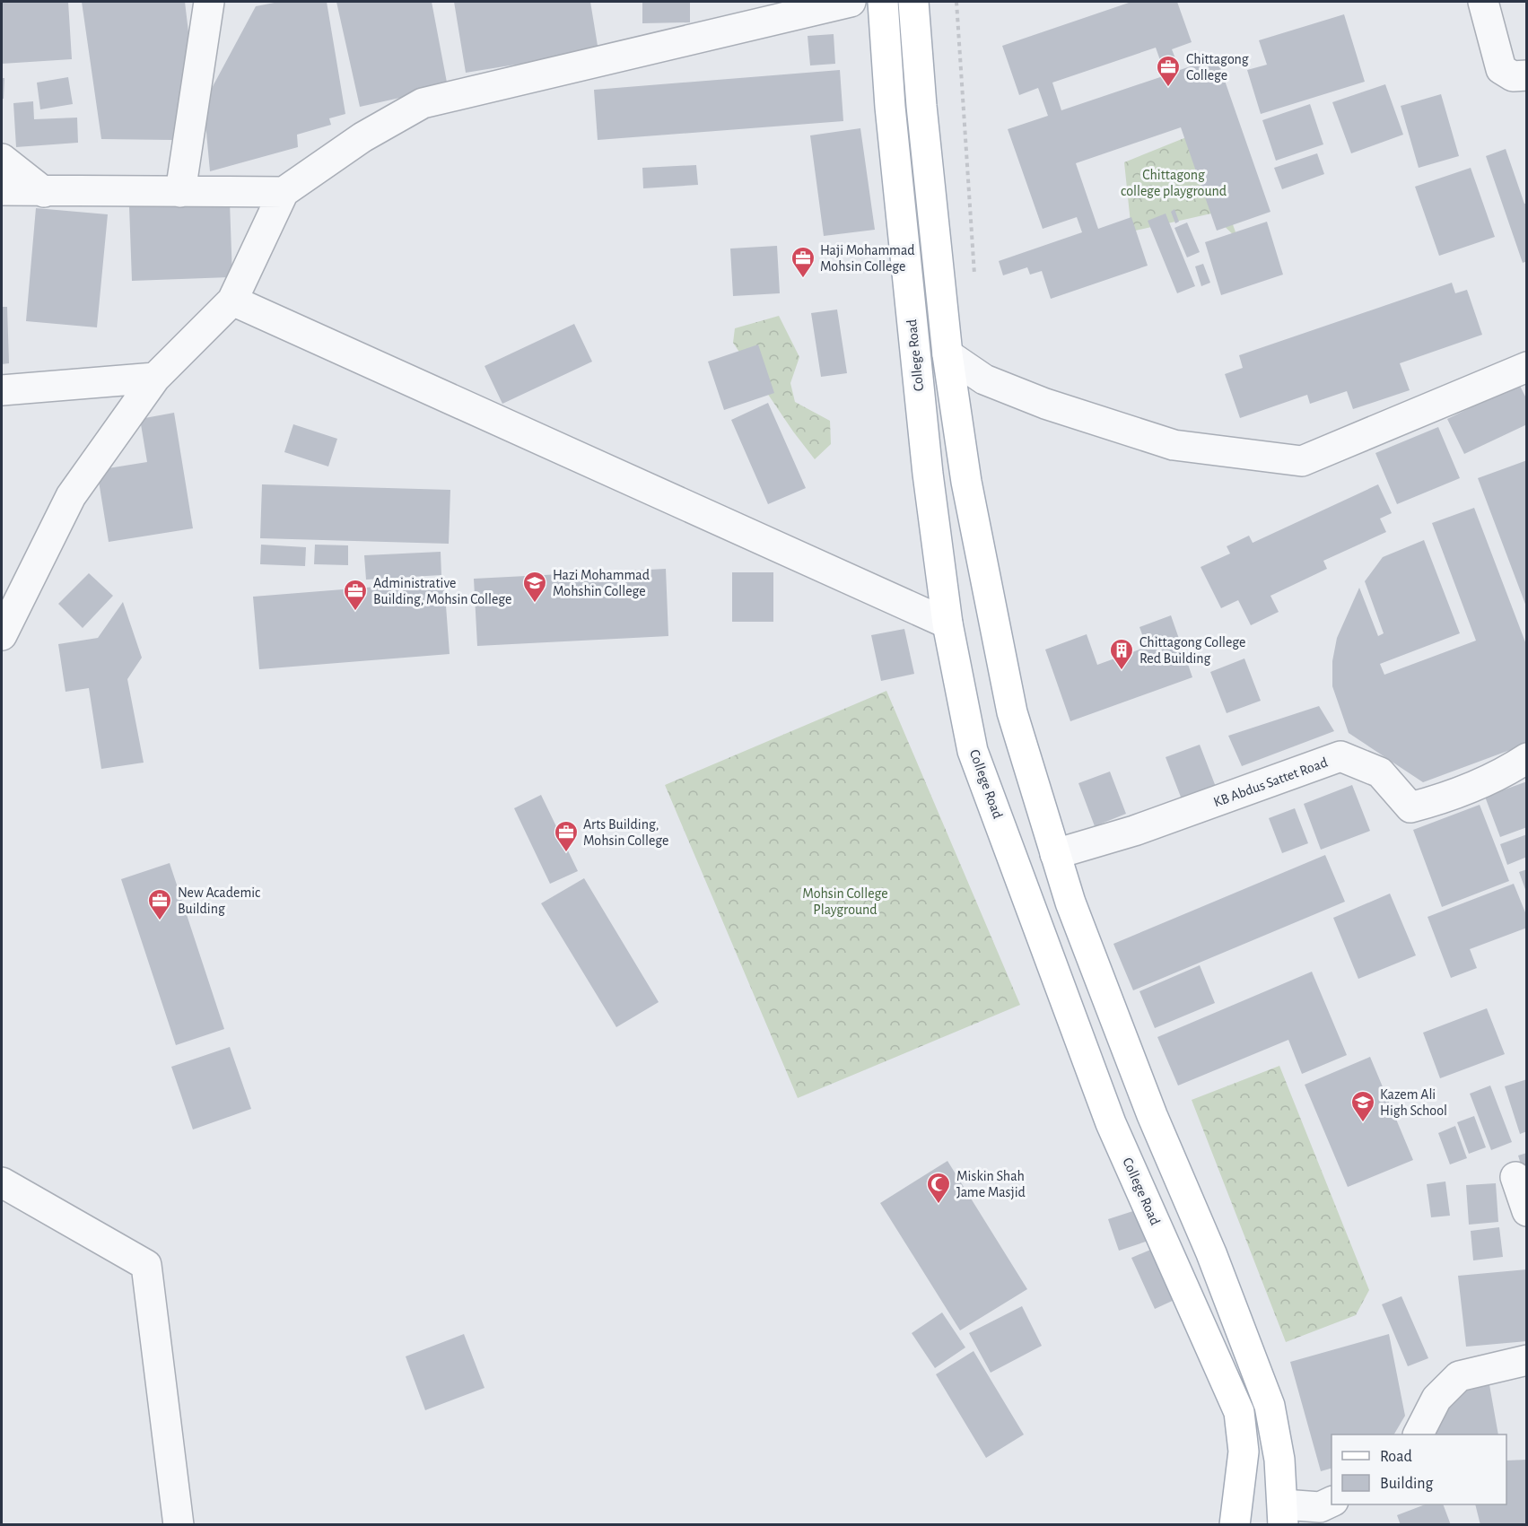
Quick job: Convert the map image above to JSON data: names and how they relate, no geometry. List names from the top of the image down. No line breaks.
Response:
{"streets":{"main road":["College Road"],"street":["KB Abdus Sattet Road"]},"parks":["Chittagong college playground","Mohsin College Playground"],"places":{"office":["Chittagong College","Haji Mohammad Mohsin College","Administrative Building, Mohsin College","Arts Building, Mohsin College","New Academic Building"],"school or university":["Hazi Mohammad Mohshin College","Kazem Ali High School"],"building":["Chittagong College Red Building"],"mosque":["Miskin Shah Jame Masjid"]},"legend":["Road","Building"]}
